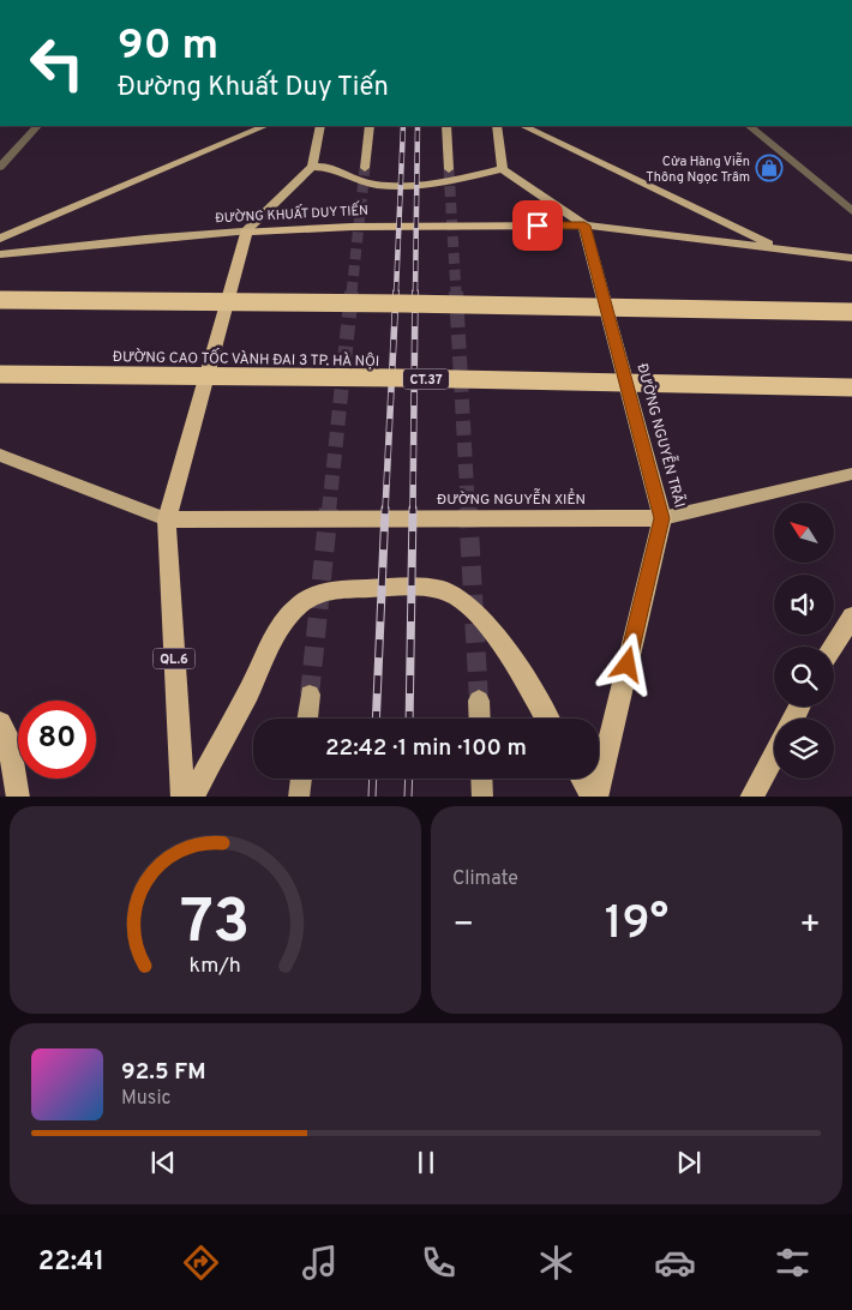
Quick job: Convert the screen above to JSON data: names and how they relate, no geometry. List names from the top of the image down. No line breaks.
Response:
{"streets":{"highway":["ĐƯỜNG KHUẤT DUY TIẾN","ĐƯỜNG CAO TỐC VÀNH ĐAI 3 TP. HÀ NỘI","CT.37","ĐƯỜNG NGUYỄN TRÃI","ĐƯỜNG NGUYỄN XIỂN","QL.6"]},"crossings":[["ĐƯỜNG KHUẤT DUY TIẾN","ĐƯỜNG NGUYỄN TRÃI"],["ĐƯỜNG NGUYỄN TRÃI","ĐƯỜNG NGUYỄN XIỂN"],["ĐƯỜNG NGUYỄN XIỂN","QL.6"]],"places":{"shop":["Cửa Hàng Viễn Thông Ngọc Trâm"]},"north":"top left","page":{"turn":["90 m","Đường Khuất Duy Tiến"],"limit":"80","trip":"22:42 · 1 min · 100 m","tile":"Climate","heat":["−","19°","+"],"song":["92.5 FM","Music"],"tabs":"22:41","gauge":["73","km/h"]}}
